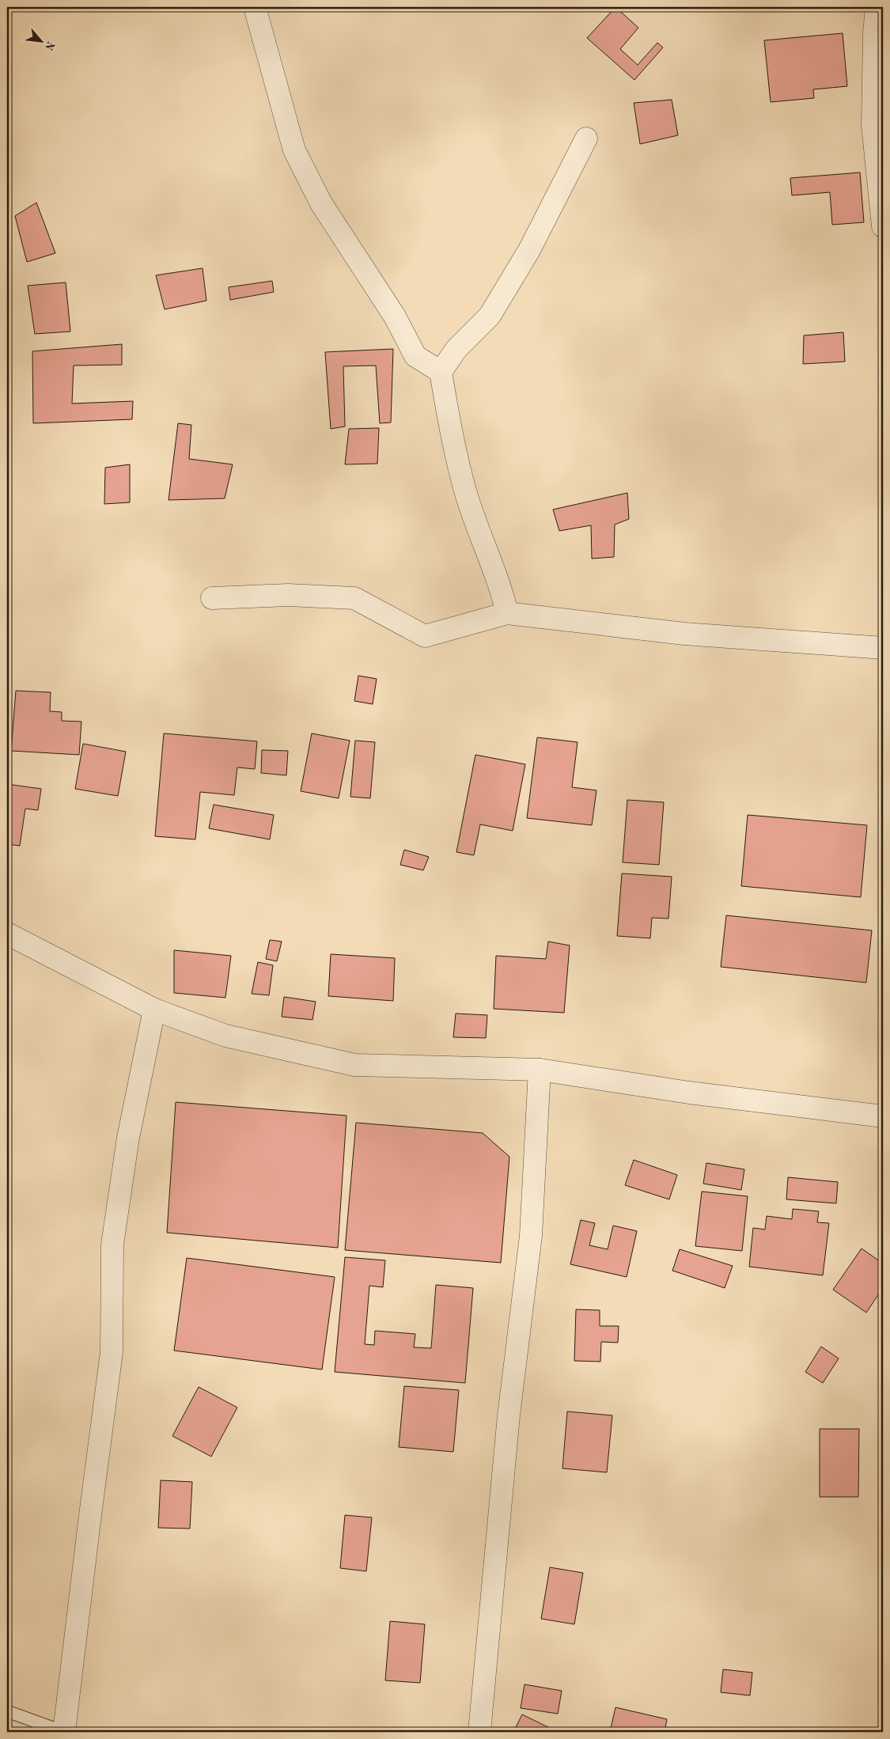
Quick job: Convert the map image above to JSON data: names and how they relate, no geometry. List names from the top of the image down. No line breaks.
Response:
{"north":"bottom right"}
